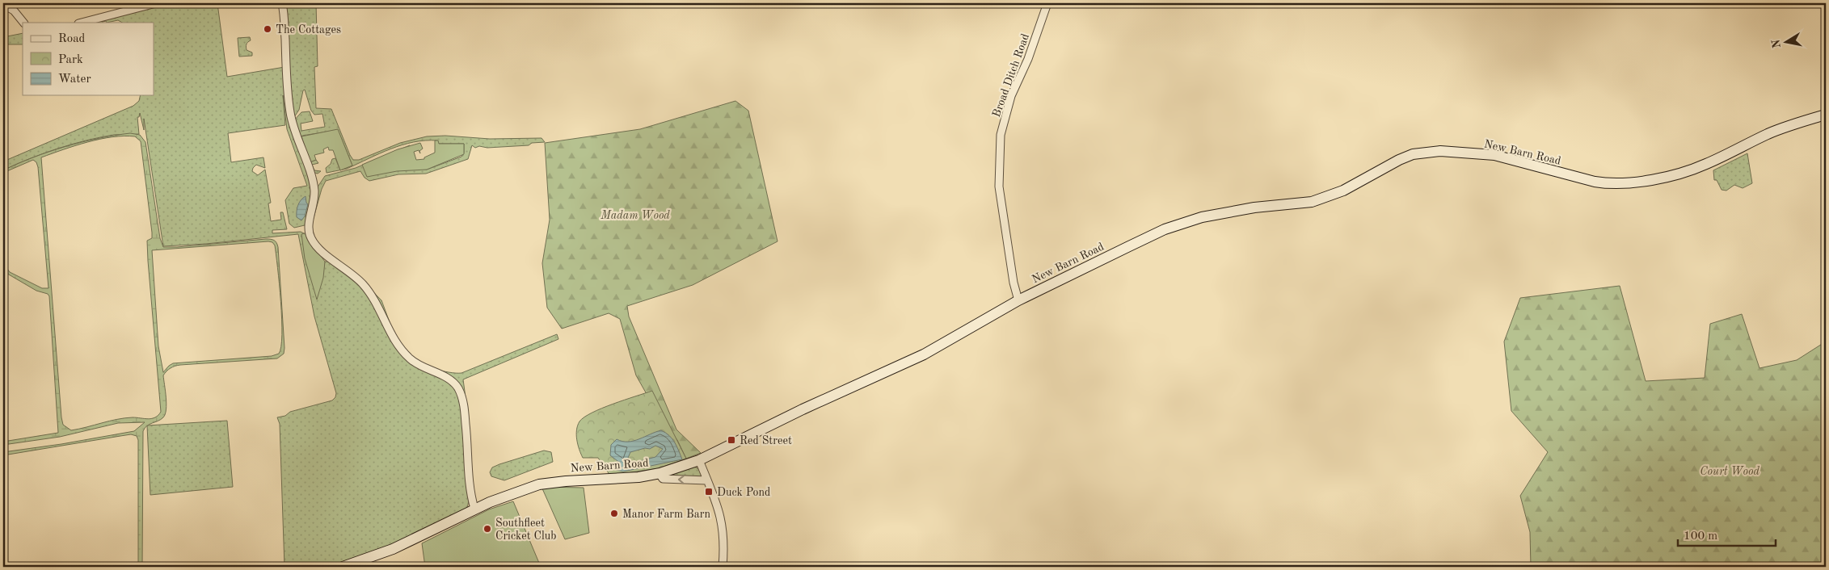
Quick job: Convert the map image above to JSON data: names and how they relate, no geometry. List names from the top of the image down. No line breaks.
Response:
{"streets":{"street":["Broad Ditch Road","New Barn Road"]},"crossings":[["Broad Ditch Road","New Barn Road"]],"parks":["Madam Wood","Court Wood"],"places":{"other":["The Cottages","Manor Farm Barn","Southfleet Cricket Club"],"transit":["Red Street","Duck Pond"]},"legend":["Road","Park","Water"],"scale_bar":"100 m","north":"left"}
